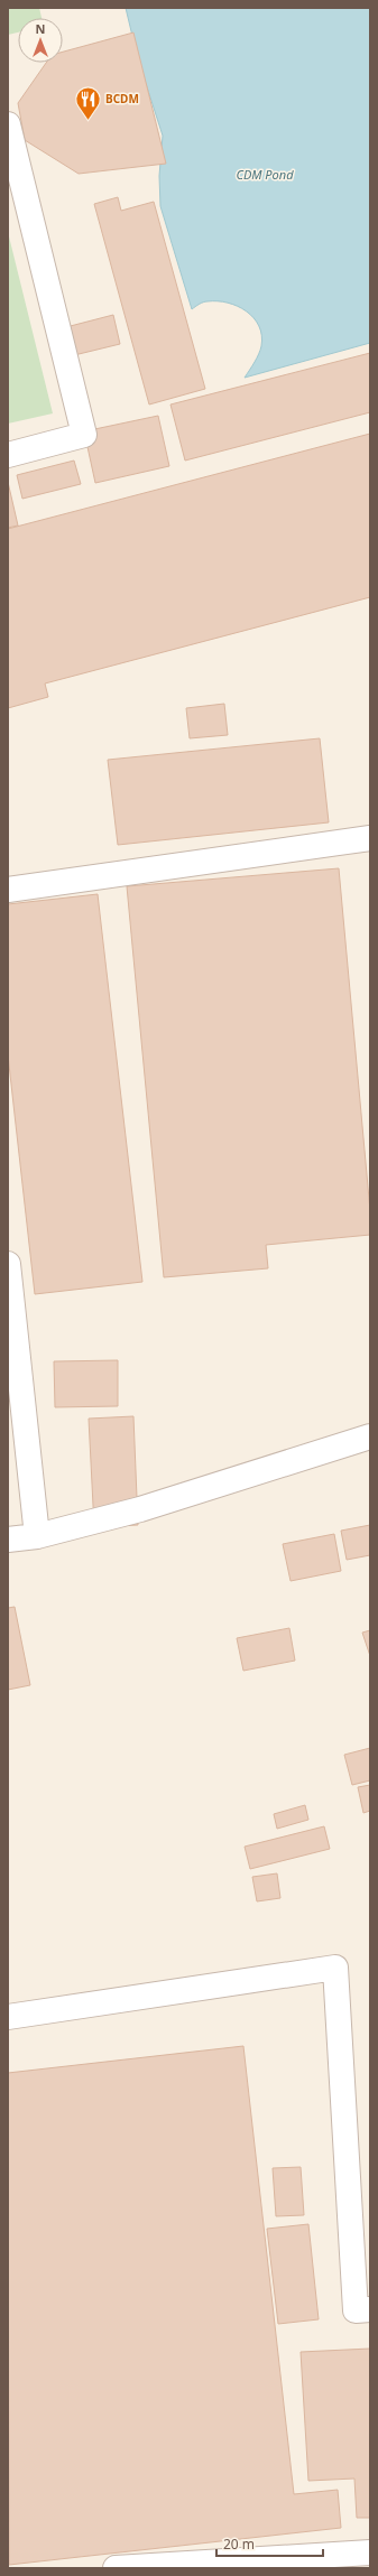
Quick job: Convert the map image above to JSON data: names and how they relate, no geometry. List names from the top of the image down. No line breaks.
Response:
{"water":["CDM Pond"],"places":{"restaurant":["BCDM"]},"scale_bar":"20 m","north":"top"}
